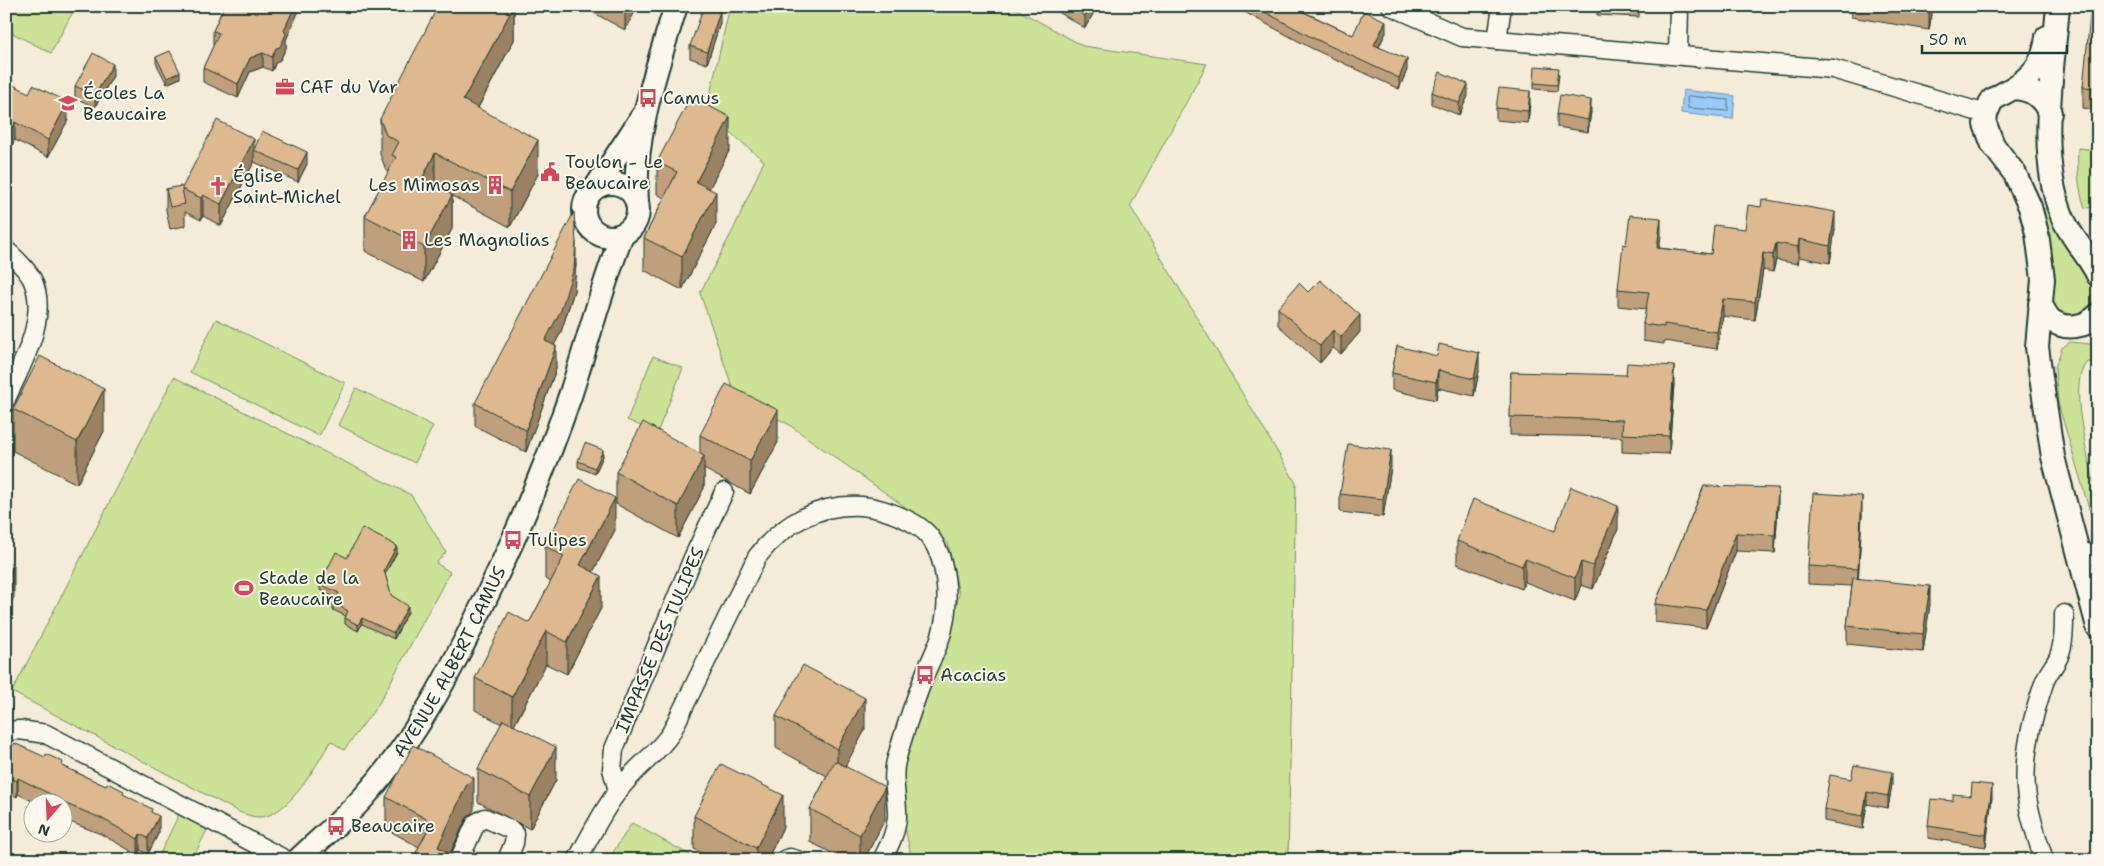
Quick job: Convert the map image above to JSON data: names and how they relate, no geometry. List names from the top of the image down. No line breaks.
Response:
{"streets":{"street":["IMPASSE DES TULIPES","AVENUE ALBERT CAMUS"]},"places":{"office":["CAF du Var"],"bus stop":["Camus","Tulipes","Acacias","Beaucaire"],"school or university":["Écoles La Beaucaire"],"public building":["Toulon - Le Beaucaire"],"building":["Les Mimosas","Les Magnolias"],"church":["Église Saint-Michel"],"sports":["Stade de la Beaucaire"]},"scale_bar":"50 m","north":"bottom"}
